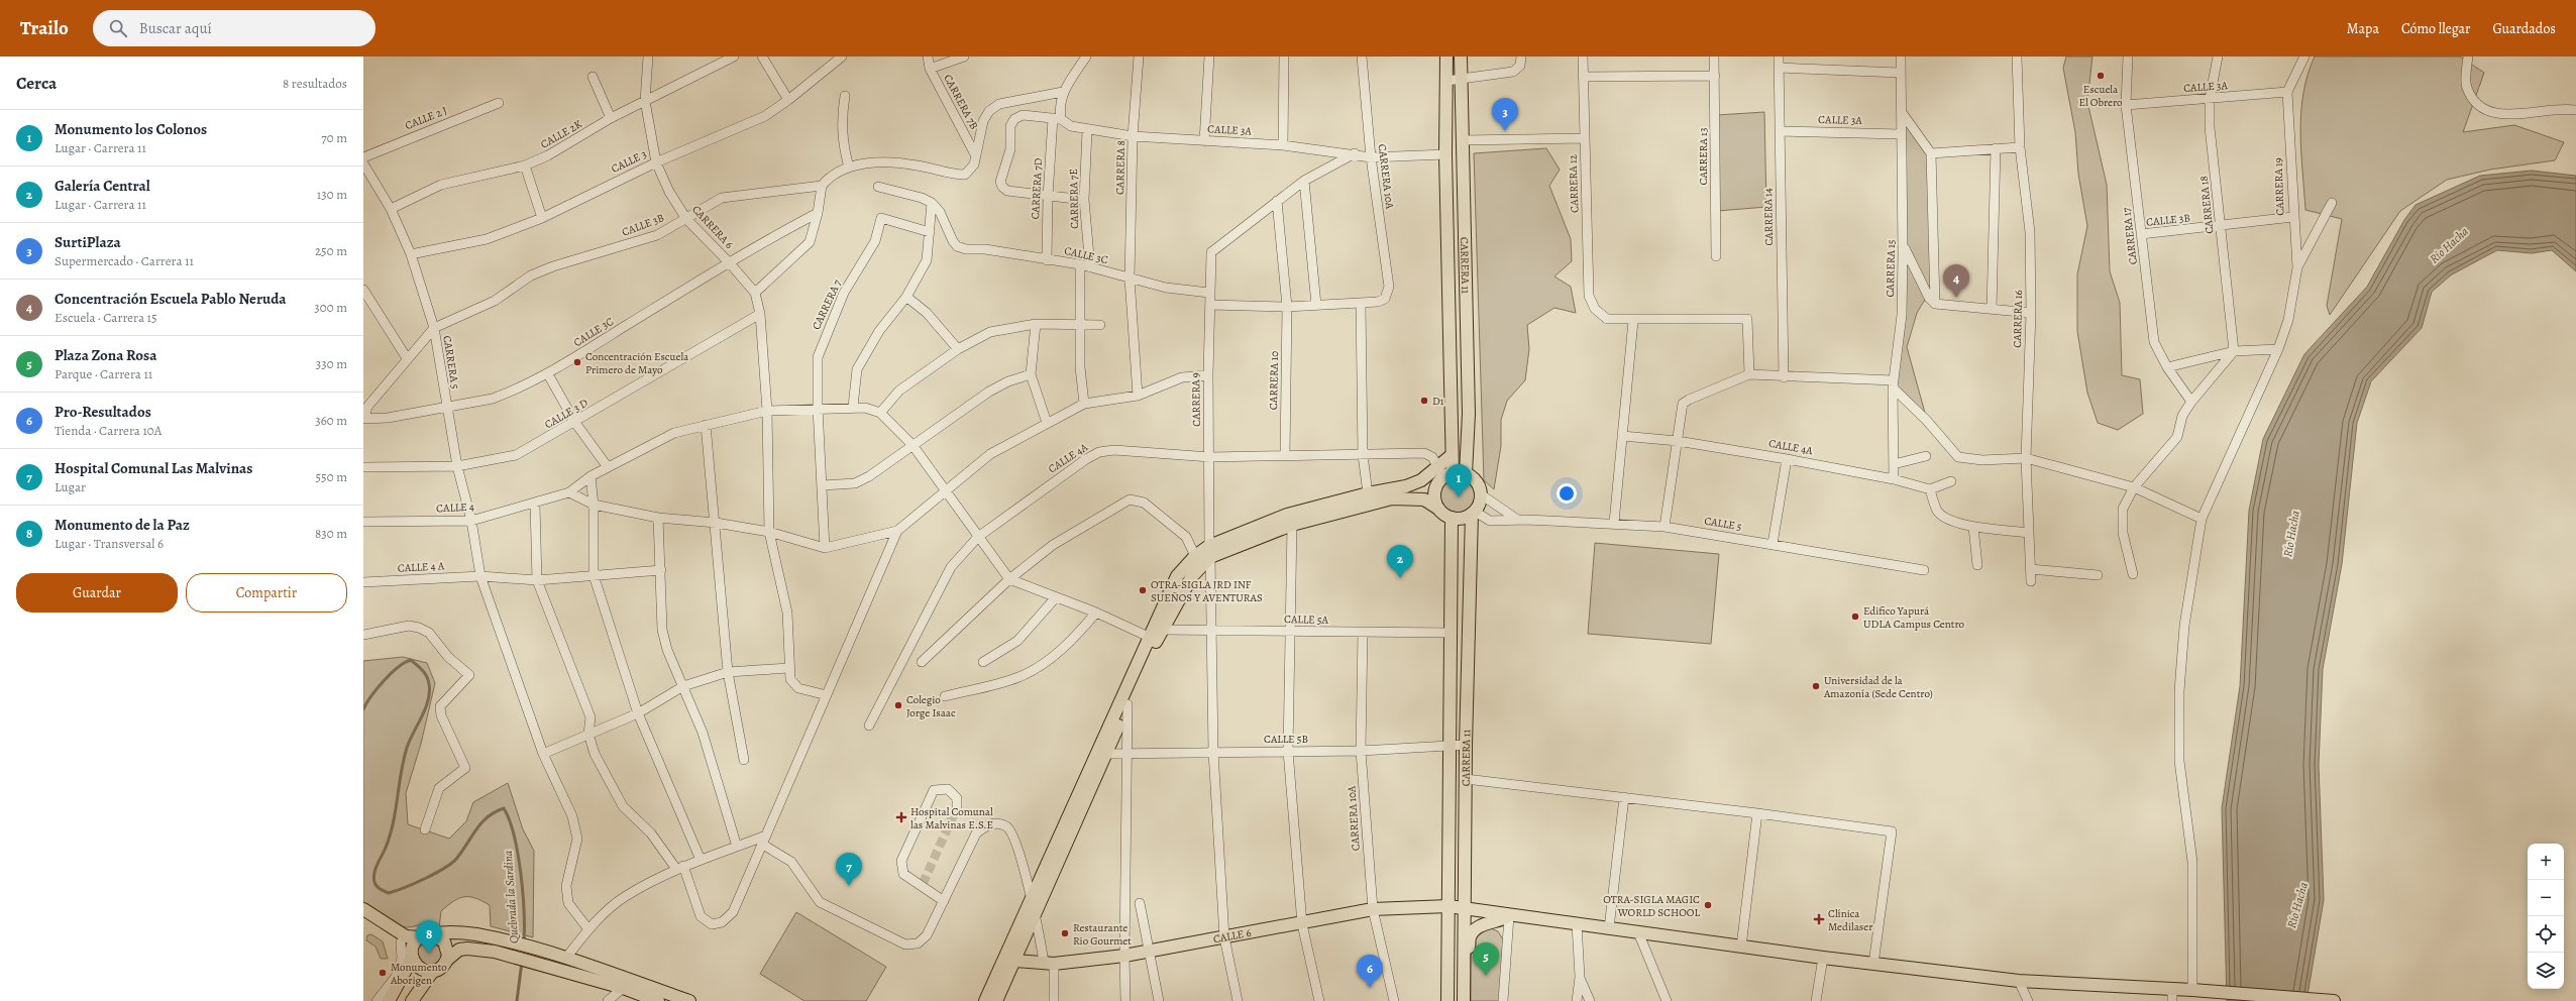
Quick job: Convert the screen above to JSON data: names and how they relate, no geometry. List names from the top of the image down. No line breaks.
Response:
{"streets":{"main road":["CARRERA 11","CALLE 6"],"street":["CALLE 3A","CARRERA 7B","CALLE 2 J","CALLE 2K","CARRERA 13","CALLE 3","CARRERA 8","CARRERA 10A","CARRERA 12","CARRERA 19","CARRERA 7D","CARRERA 7E","CARRERA 18","CARRERA 14","CALLE 3B","CARRERA 6","CARRERA 17","CALLE 3C","CARRERA 15","CARRERA 7","CARRERA 16","CARRERA 5","CARRERA 10","CARRERA 9","CALLE 3 D","CALLE 4A","CALLE 4","CALLE 5","CALLE 4 A","CALLE 5A","CALLE 5B"]},"crossings":[["CALLE 3A","CARRERA 8"],["CALLE 3A","CARRERA 10A"],["CALLE 3A","CARRERA 19"],["CALLE 3A","CARRERA 7D"],["CALLE 3A","CARRERA 7E"],["CALLE 3A","CARRERA 18"],["CALLE 3A","CARRERA 14"],["CALLE 3A","CARRERA 17"],["CALLE 3A","CARRERA 11"],["CALLE 3A","CARRERA 15"],["CALLE 2K","CARRERA 6"],["CALLE 2K","CARRERA 5"],["CALLE 3","CARRERA 6"],["CALLE 3","CARRERA 5"],["CARRERA 8","CALLE 3C"],["CARRERA 10A","CALLE 5A"],["CARRERA 10A","CALLE 5B"],["CARRERA 10A","CALLE 6"],["CARRERA 19","CALLE 3B"],["CARRERA 19","CALLE 6"],["CARRERA 7D","CALLE 3C"],["CARRERA 7E","CALLE 3C"],["CARRERA 18","CALLE 3B"],["CALLE 3B","CARRERA 6"],["CALLE 3B","CARRERA 17"],["CALLE 3B","CALLE 3C"],["CALLE 3B","CARRERA 5"],["CARRERA 6","CALLE 3C"],["CARRERA 6","CALLE 3 D"],["CARRERA 6","CALLE 4"],["CALLE 3C","CARRERA 5"],["CALLE 3C","CARRERA 9"],["CARRERA 11","CALLE 4A"],["CARRERA 11","CALLE 5"],["CARRERA 11","CALLE 5A"],["CARRERA 11","CALLE 5B"],["CARRERA 11","CALLE 6"],["CARRERA 15","CALLE 4A"],["CARRERA 7","CALLE 4"],["CARRERA 5","CALLE 3 D"],["CARRERA 5","CALLE 4"],["CARRERA 5","CALLE 4 A"],["CARRERA 10","CARRERA 9"],["CARRERA 10","CALLE 4A"],["CARRERA 9","CALLE 4A"],["CARRERA 9","CALLE 5A"],["CARRERA 9","CALLE 5B"],["CARRERA 9","CALLE 6"],["CALLE 4A","CALLE 5"]],"water":["Río Hacha","Quebrada la Sardina"],"places":{"other":["Escuela El Obrero","Concentración Escuela Primero de Mayo","D1","OTRA-SIGLA JRD INF SUEÑOS Y AVENTURAS","Edifico Yapurá UDLA Campus Centro","Universidad de la Amazonía (Sede Centro)","Colegio Jorge Isaac","OTRA-SIGLA MAGIC WORLD SCHOOL","Restaurante Rio Gourmet","Monumento Aborigen"],"health":["Hospital Comunal las Malvinas E.S.E","Clínica Medilaser"]},"page":{"header":"Trailo","search":"Buscar aquí","nav":["Mapa","Cómo llegar","Guardados"],"heading":["Cerca","8 resultados"],"pins":["3","4","1","2","7","8","5","6"],"list":[{"mark":"1","name":"Monumento los Colonos","note":"Lugar · Carrera 11","value":"70 m"},{"mark":"2","name":"Galería Central","note":"Lugar · Carrera 11","value":"130 m"},{"mark":"3","name":"SurtiPlaza","note":"Supermercado · Carrera 11","value":"250 m"},{"mark":"4","name":"Concentración Escuela Pablo Neruda","note":"Escuela · Carrera 15","value":"300 m"},{"mark":"5","name":"Plaza Zona Rosa","note":"Parque · Carrera 11","value":"330 m"},{"mark":"6","name":"Pro-Resultados","note":"Tienda · Carrera 10A","value":"360 m"},{"mark":"7","name":"Hospital Comunal Las Malvinas","note":"Lugar","value":"550 m"},{"mark":"8","name":"Monumento de la Paz","note":"Lugar · Transversal 6","value":"830 m"}],"buttons":["Guardar","Compartir"],"map_buttons":["+","−"]}}
